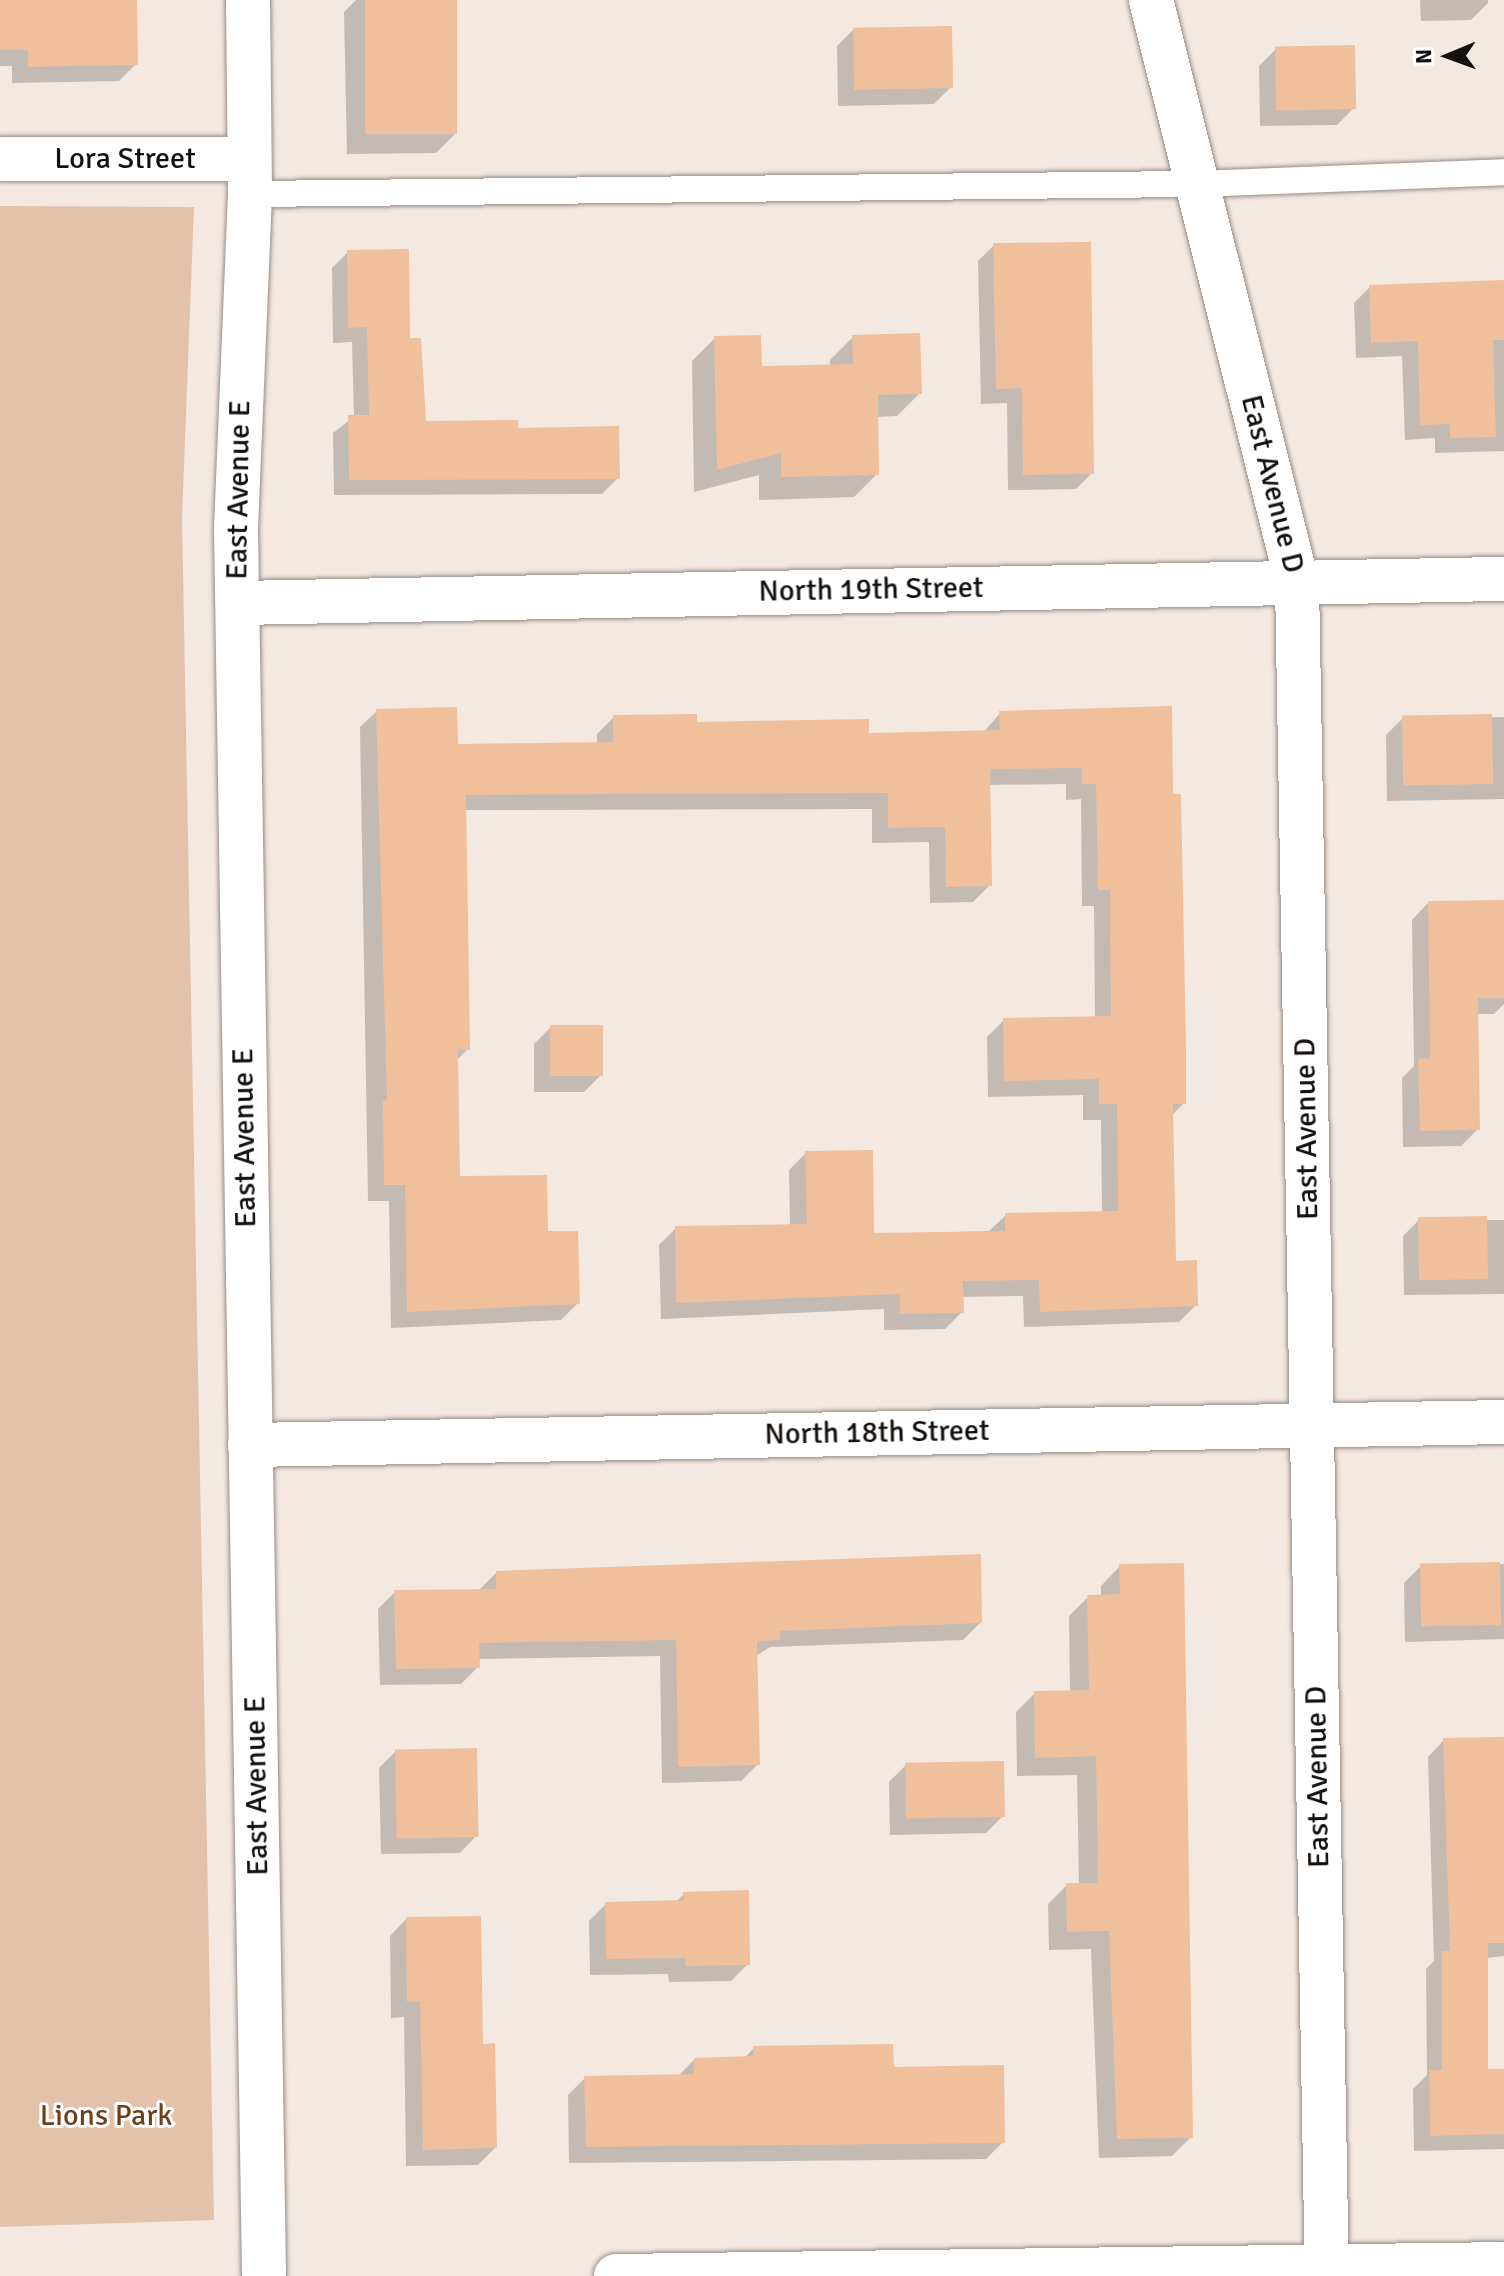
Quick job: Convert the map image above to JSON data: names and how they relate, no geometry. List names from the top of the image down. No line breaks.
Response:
{"streets":{"street":["Lora Street","East Avenue D","East Avenue E","North 19th Street","North 18th Street"]},"crossings":[["Lora Street","East Avenue E"],["East Avenue D","North 19th Street"],["East Avenue D","North 18th Street"],["East Avenue E","North 19th Street"],["East Avenue E","North 18th Street"]],"parks":["Lions Park"],"north":"left"}
